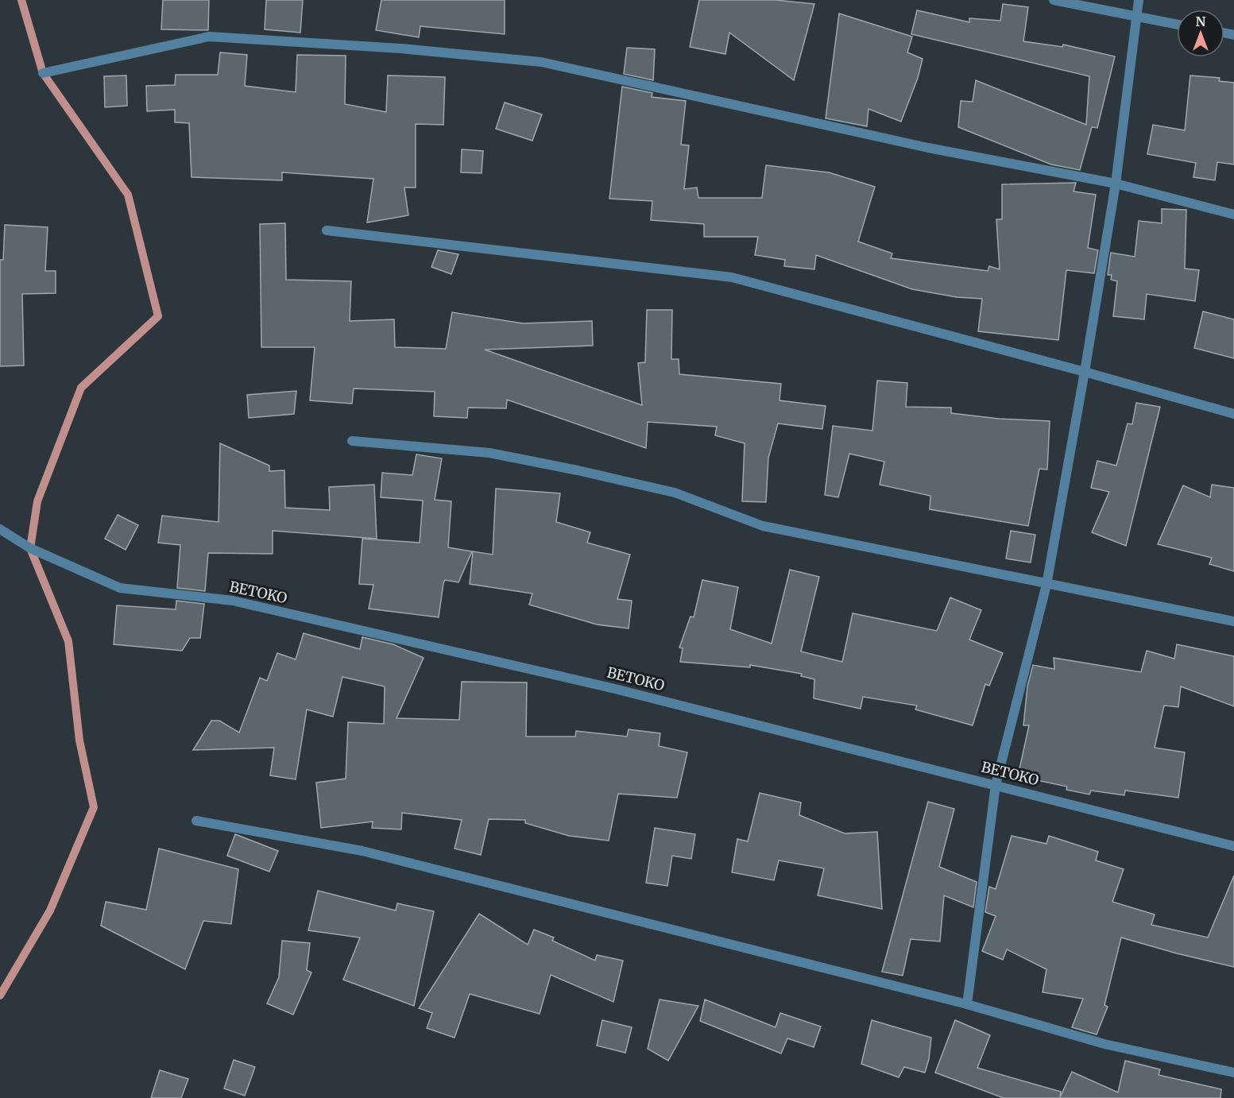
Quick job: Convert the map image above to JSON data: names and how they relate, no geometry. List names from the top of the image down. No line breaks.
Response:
{"streets":{"street":["BETOKO"]},"north":"top"}
